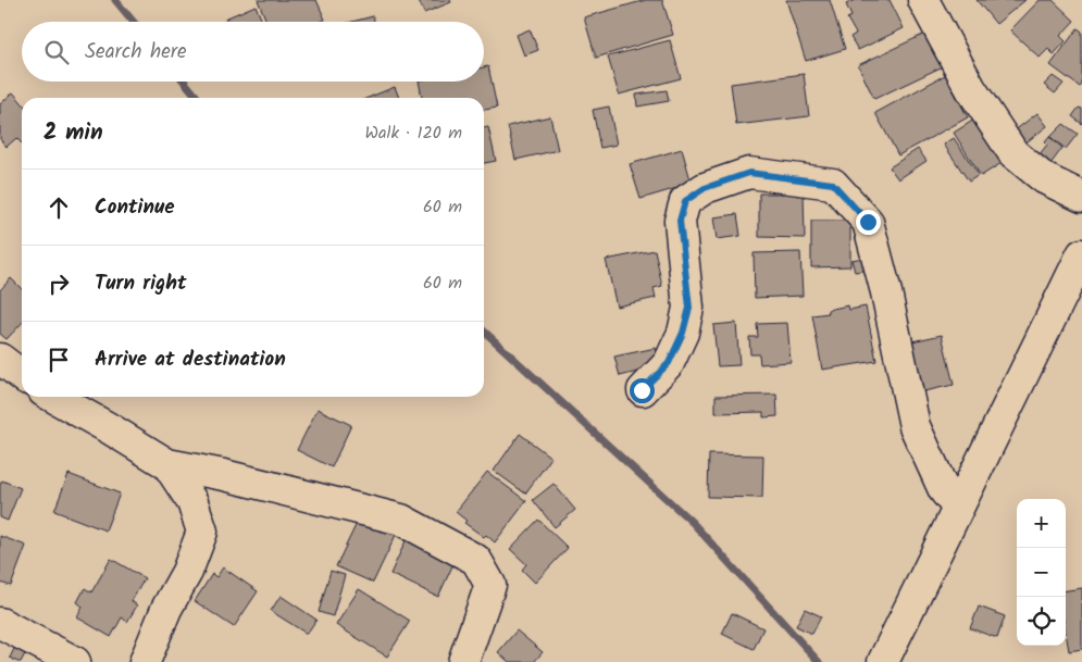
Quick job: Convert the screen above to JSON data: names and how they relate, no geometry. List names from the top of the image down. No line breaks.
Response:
{"page":{"search":"Search here","heading":["2 min","Walk · 120 m"],"list":[["Continue","60 m"],["Turn right","60 m"],"Arrive at destination"],"map_buttons":["+","−"]}}
